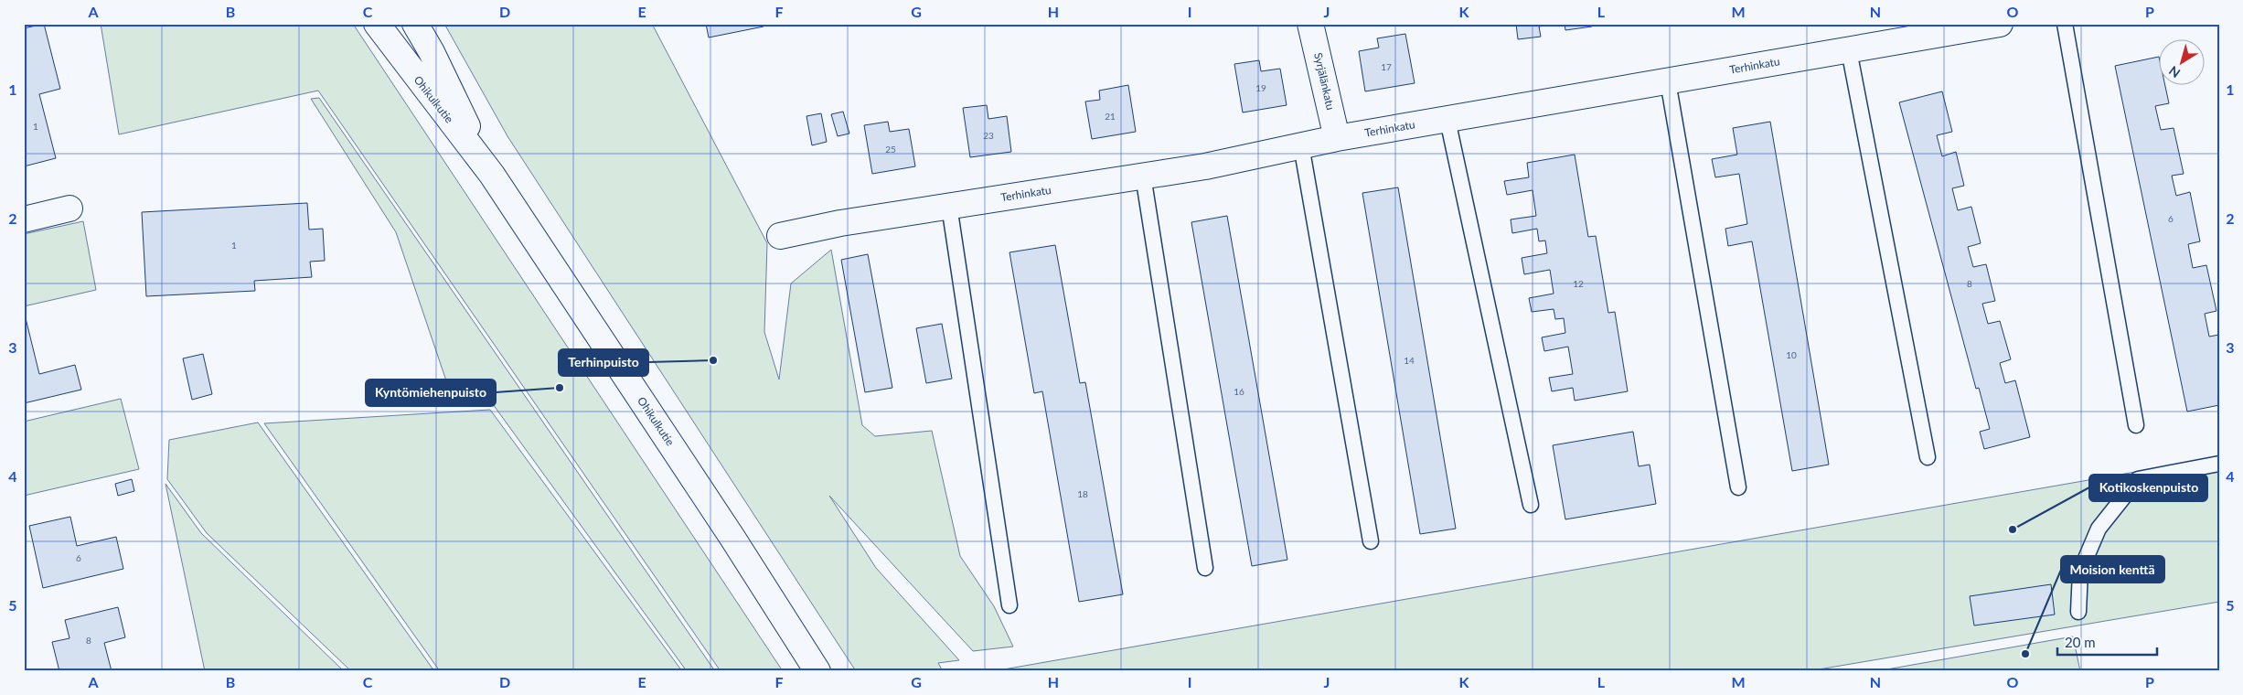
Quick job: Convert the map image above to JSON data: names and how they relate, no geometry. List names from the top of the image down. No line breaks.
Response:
{"streets":{"street":["Terhinkatu","Syrjälänkatu","Ohikulkutie"]},"crossings":[["Terhinkatu","Syrjälänkatu"]],"places":["Terhinpuisto","Kyntömiehenpuisto","Kotikoskenpuisto","Moision kenttä"],"house_numbers":["17","19","21","1","23","25","6","1","12","8","10","14","16","18","6","8"],"scale_bar":"20 m","north":"bottom left","grid":{"columns":["A","B","C","D","E","F","G","H","I","J","K","L","M","N","O","P"],"rows":["1","2","3","4","5"]}}
